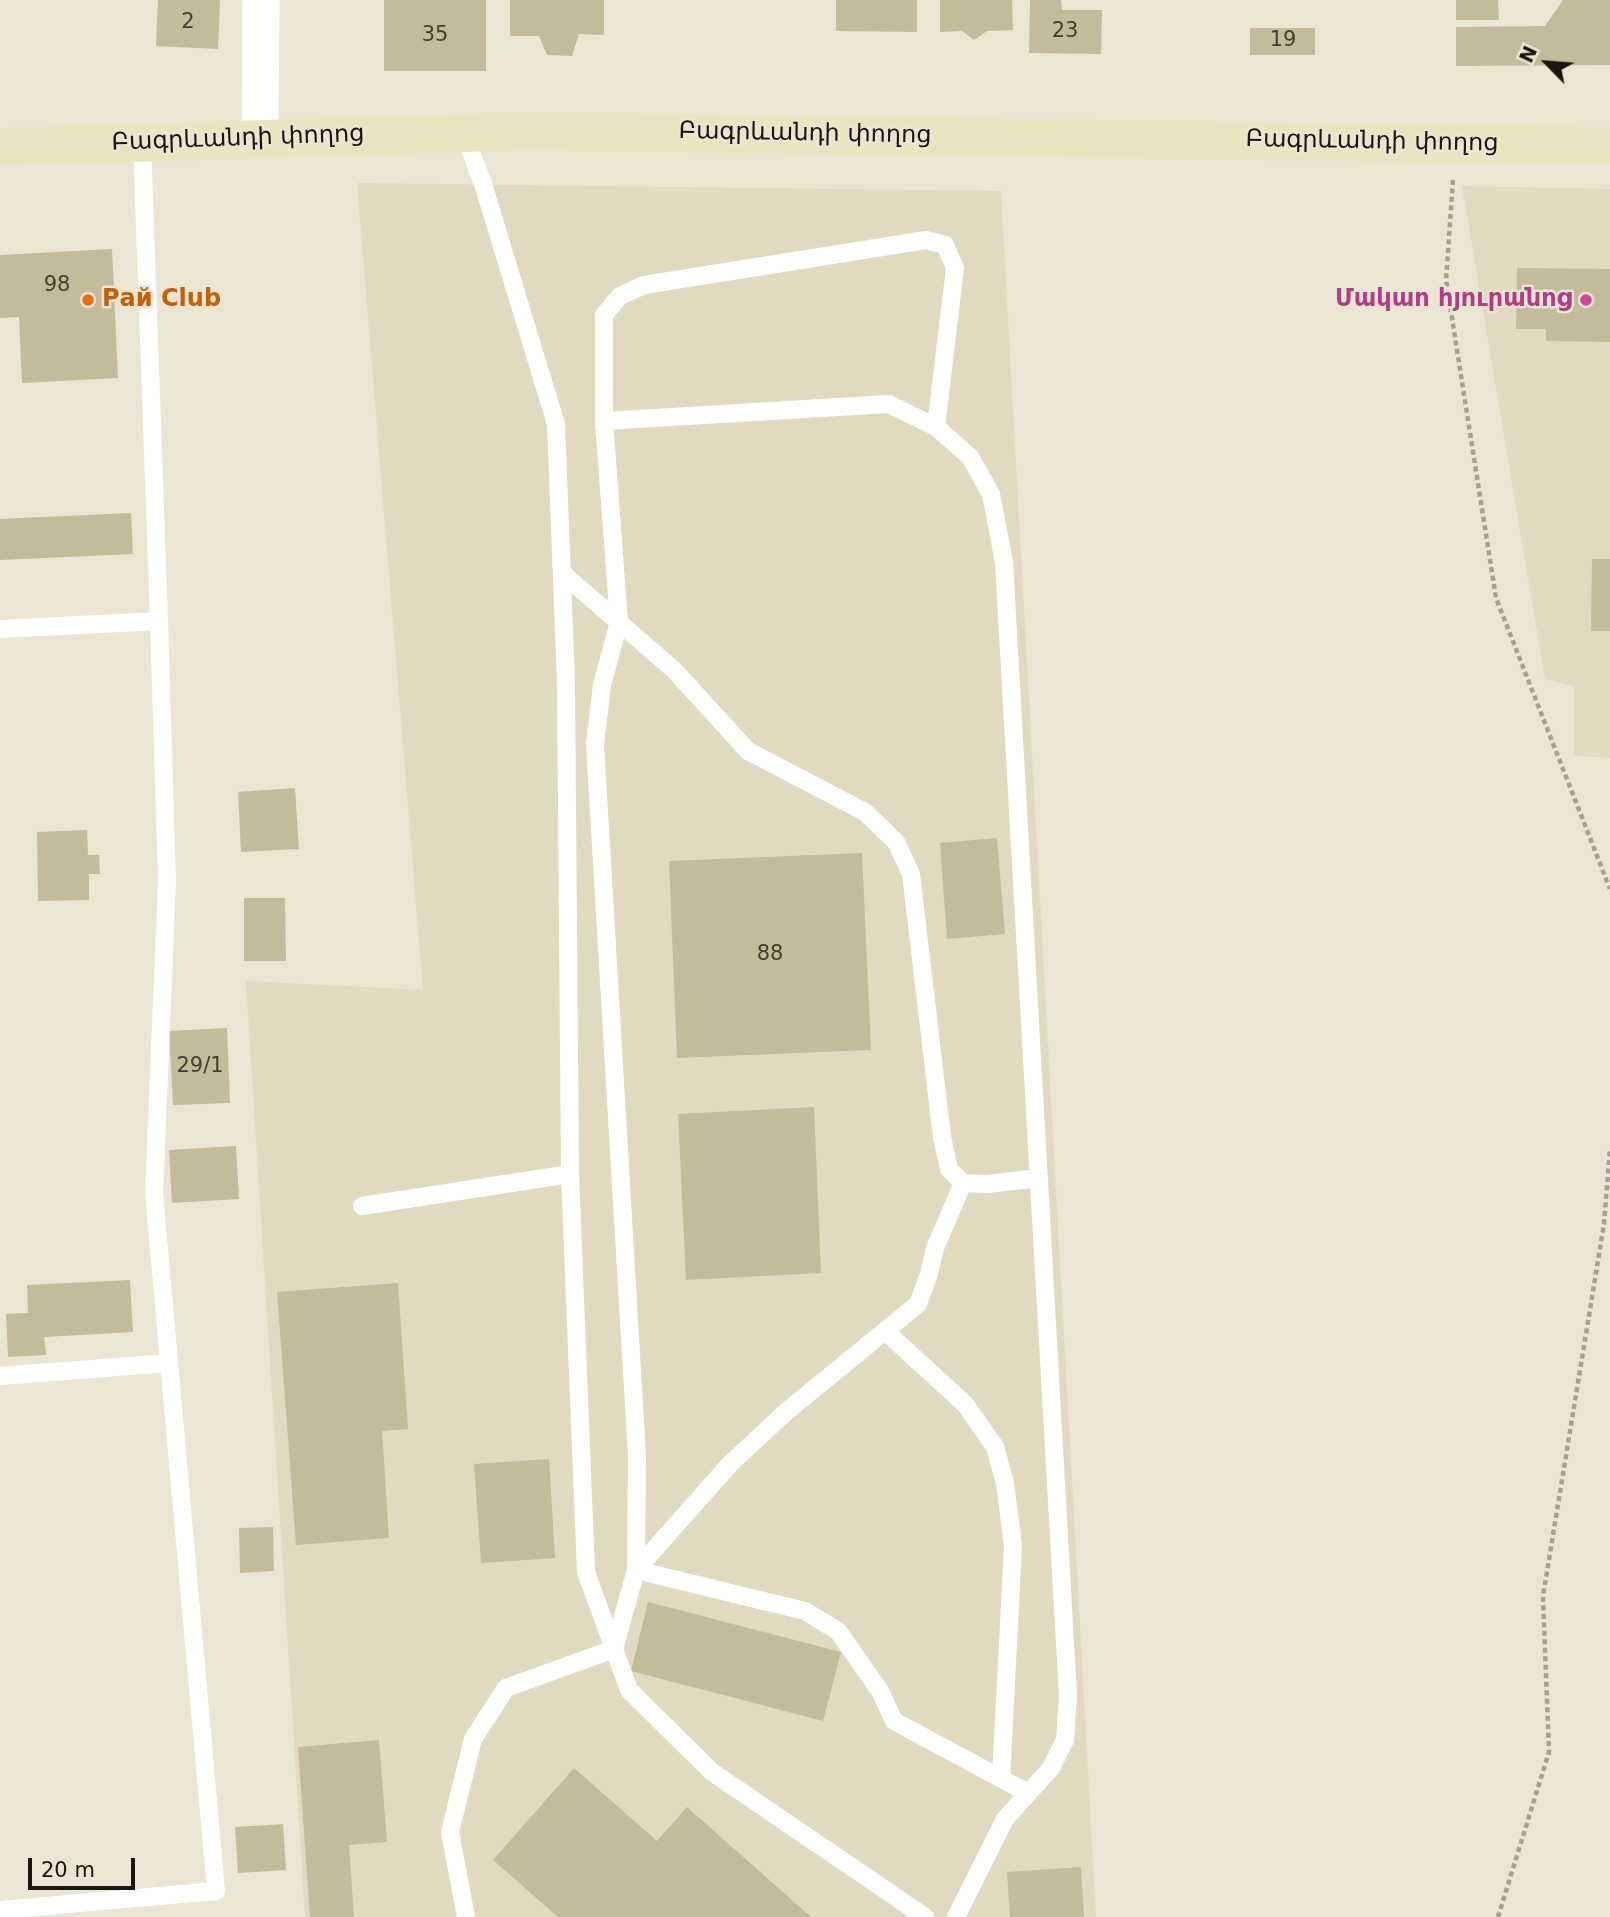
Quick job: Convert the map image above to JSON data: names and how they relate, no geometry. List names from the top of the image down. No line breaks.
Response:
{"streets":{"main road":["Բագրևանդի փողոց"]},"places":["Рай Club","Մակաո հյուրանոց"],"house_numbers":["2","23","35","19","98","88","29/1"],"scale_bar":"20 m","north":"top left"}
